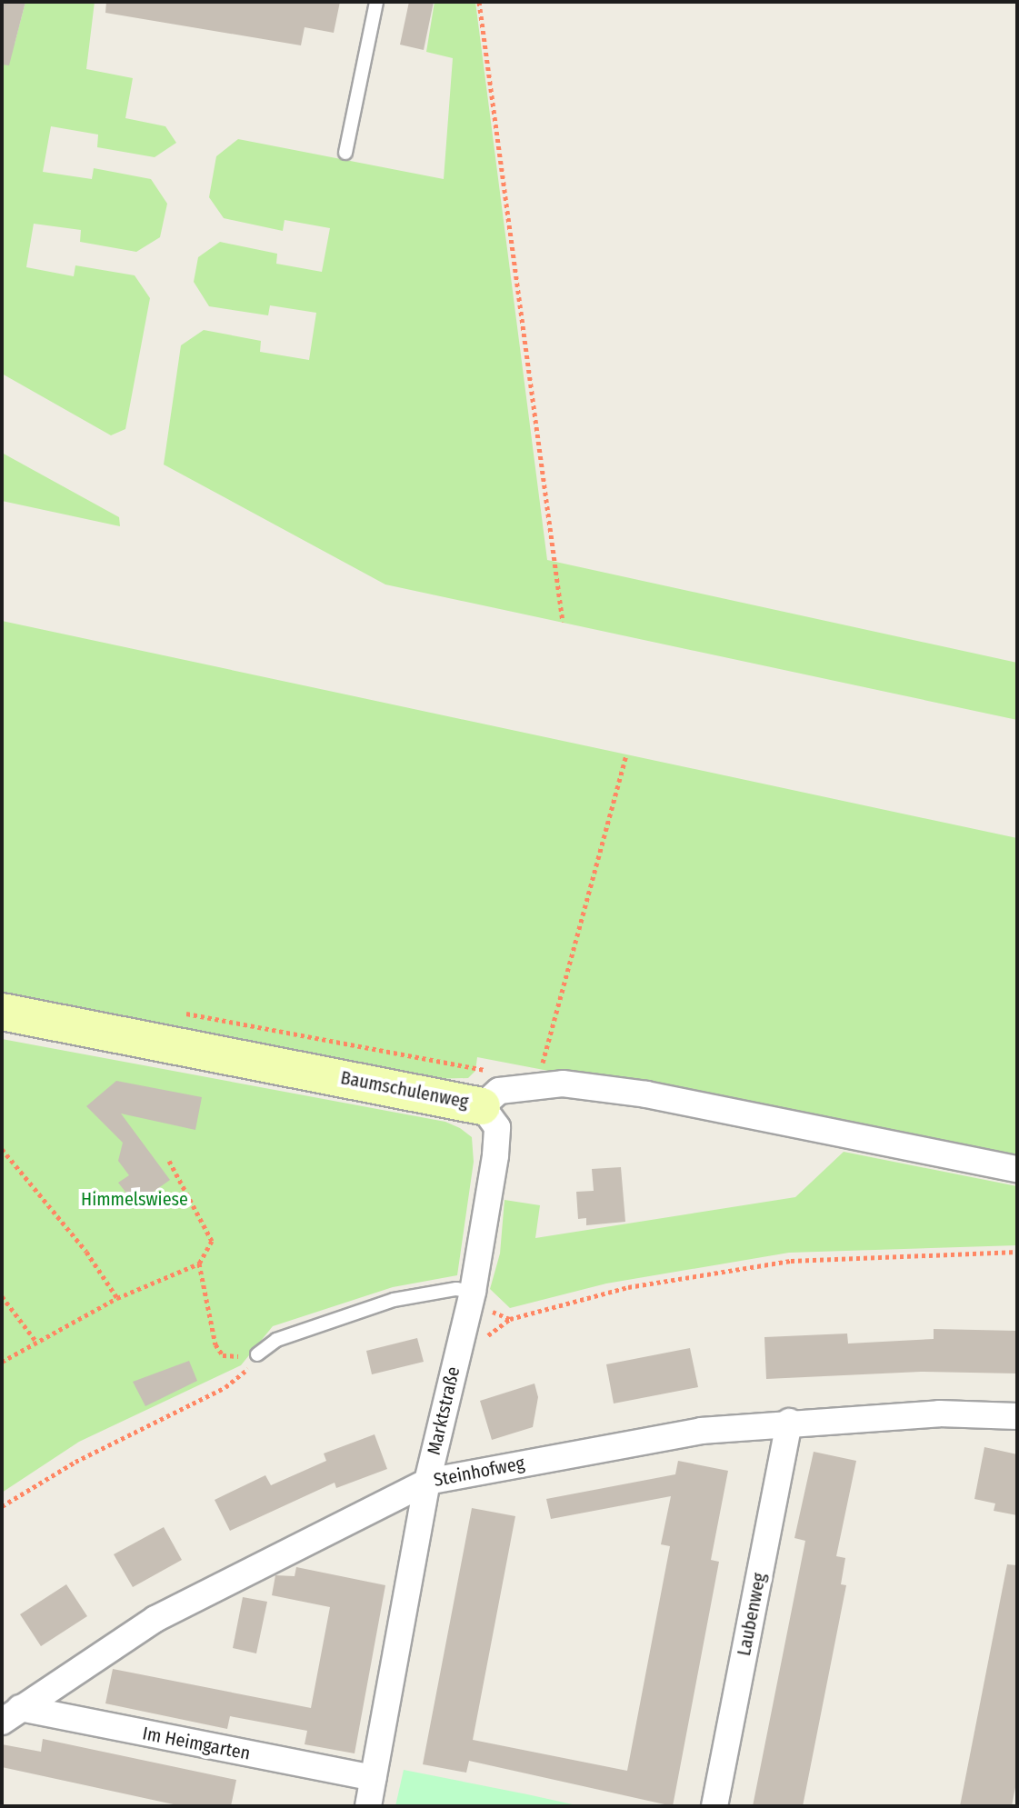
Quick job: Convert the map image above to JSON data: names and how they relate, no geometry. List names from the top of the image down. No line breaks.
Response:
{"streets":{"street":["Baumschulenweg","Marktstraße","Steinhofweg","Laubenweg","Im Heimgarten"]},"crossings":[["Baumschulenweg","Marktstraße"],["Marktstraße","Steinhofweg"],["Marktstraße","Im Heimgarten"],["Steinhofweg","Laubenweg"],["Steinhofweg","Im Heimgarten"]],"parks":["Himmelswiese"]}
